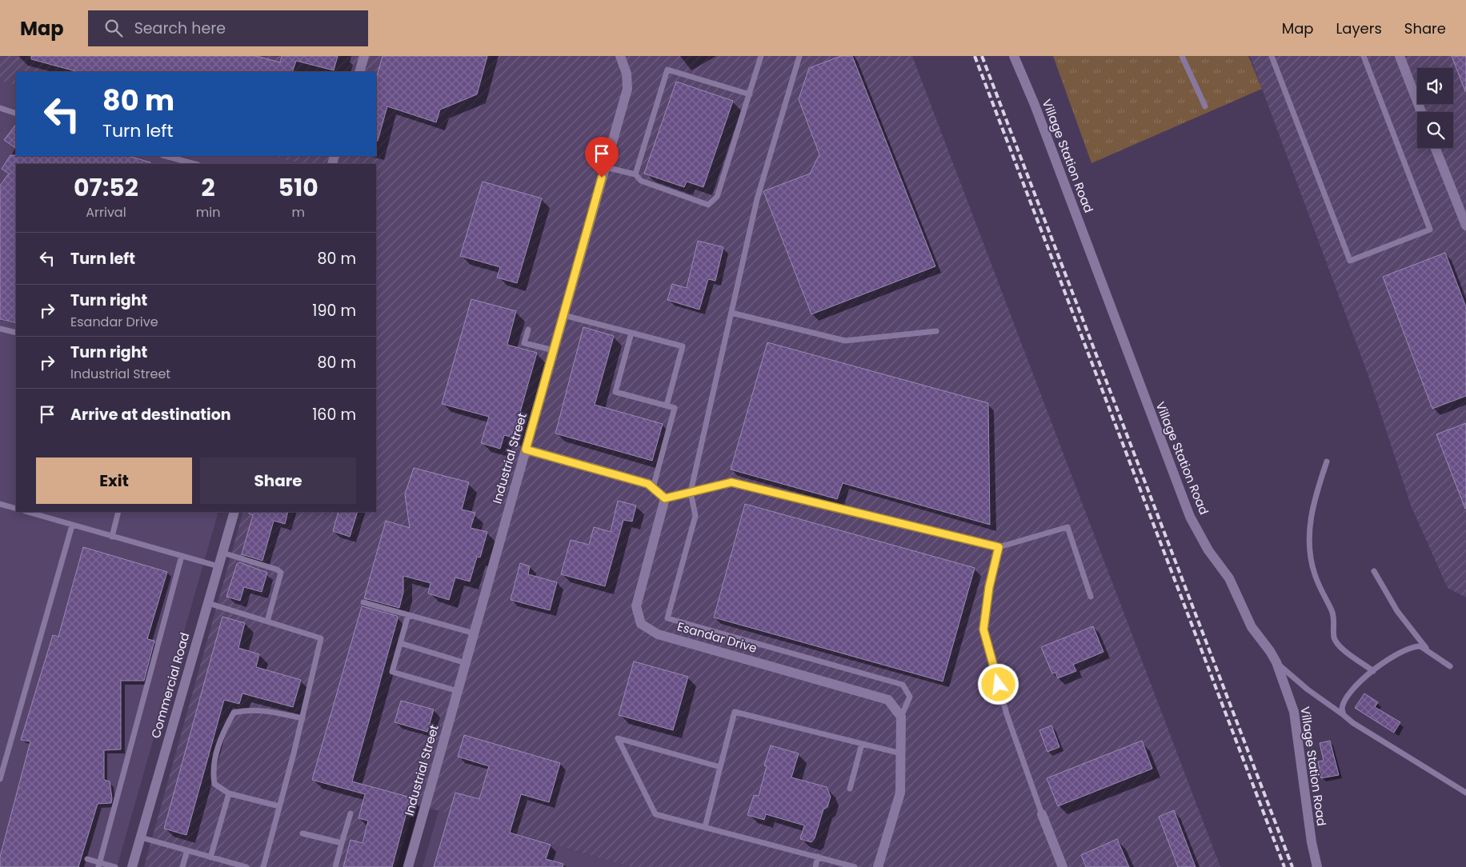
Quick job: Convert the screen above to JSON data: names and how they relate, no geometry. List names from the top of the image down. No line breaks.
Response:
{"streets":{"street":["Village Station Road","Industrial Street","Esandar Drive","Commercial Road"]},"page":{"header":"Map","search":"Search here","nav":["Map","Layers","Share"],"turn":["80 m","Turn left"],"eta":["07:52","Arrival","2","min","510","m"],"list":[{"name":"Turn left","value":"80 m"},{"name":"Turn right","note":"Esandar Drive","value":"190 m"},{"name":"Turn right","note":"Industrial Street","value":"80 m"},{"name":"Arrive at destination","value":"160 m"}],"buttons":["Exit","Share"]}}
